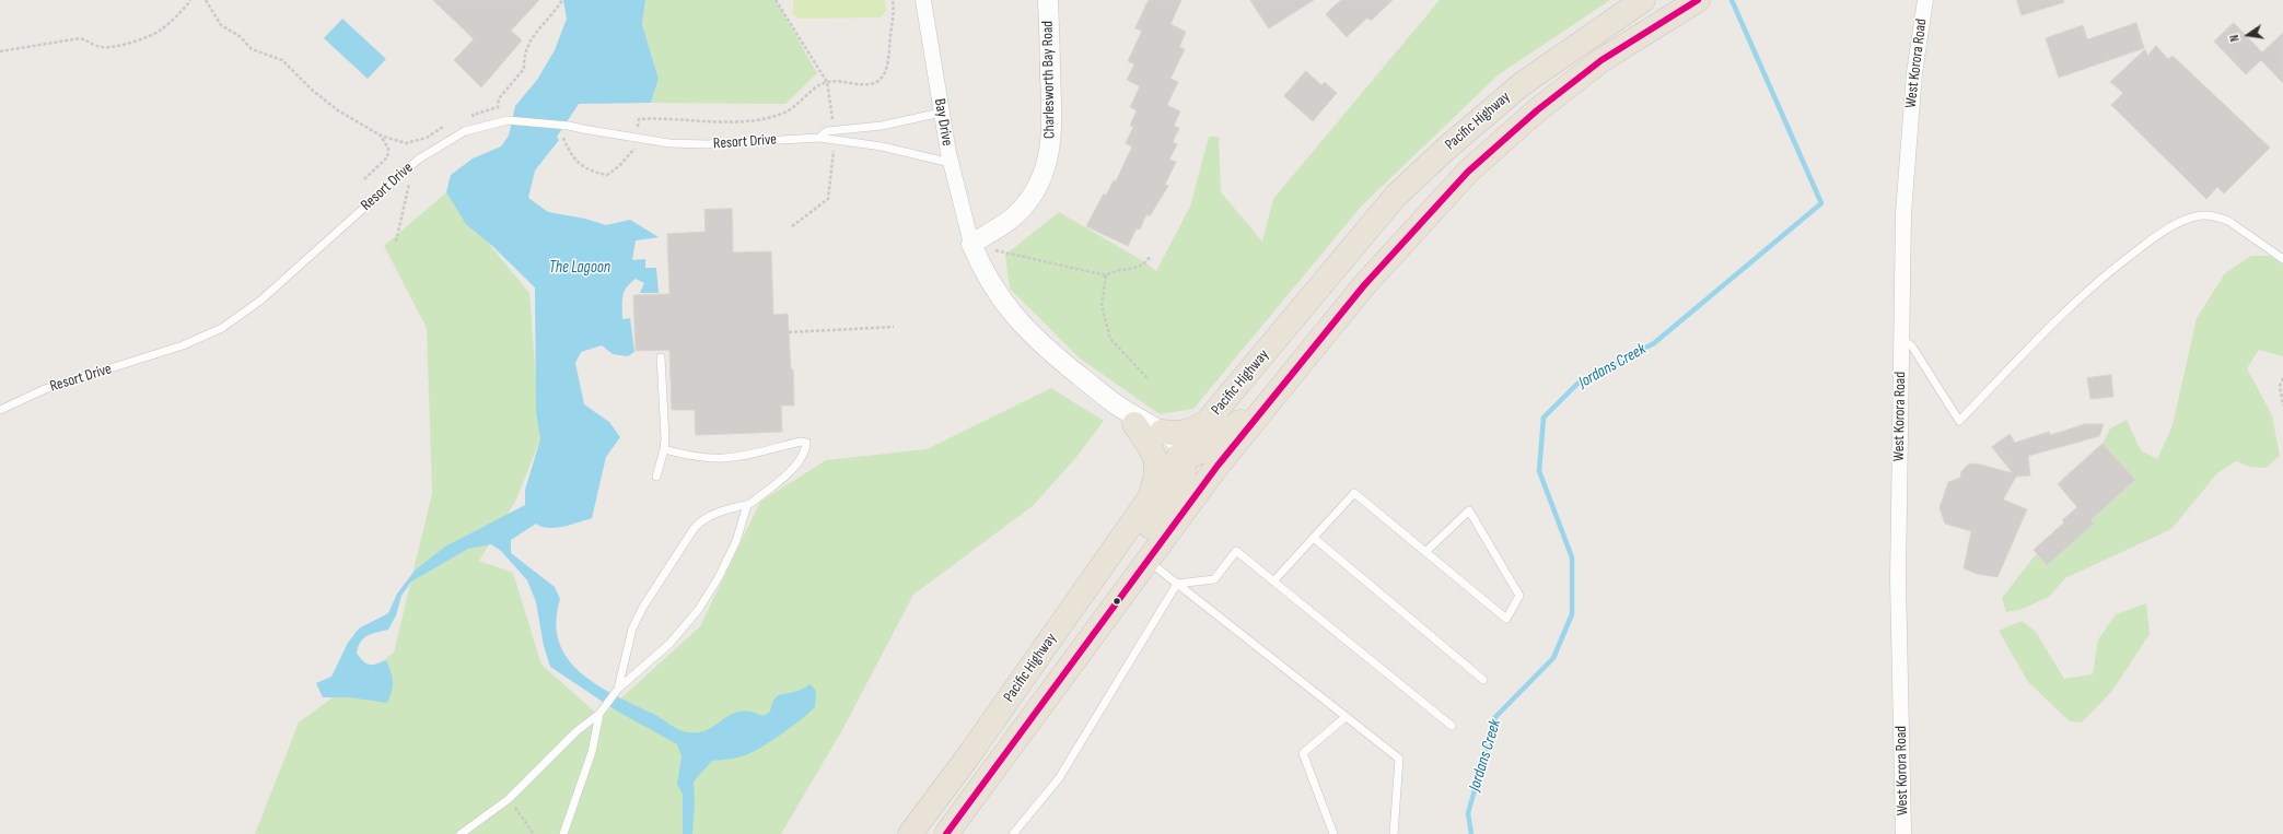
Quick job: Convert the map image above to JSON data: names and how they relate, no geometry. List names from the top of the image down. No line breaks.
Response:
{"streets":{"highway":["Pacific Highway"],"street":["West Korora Road","Charlesworth Bay Road","Bay Drive"],"lane":["Resort Drive"]},"crossings":[["Charlesworth Bay Road","Bay Drive"],["Bay Drive","Resort Drive"]],"water":["The Lagoon","Jordans Creek"],"north":"left"}
